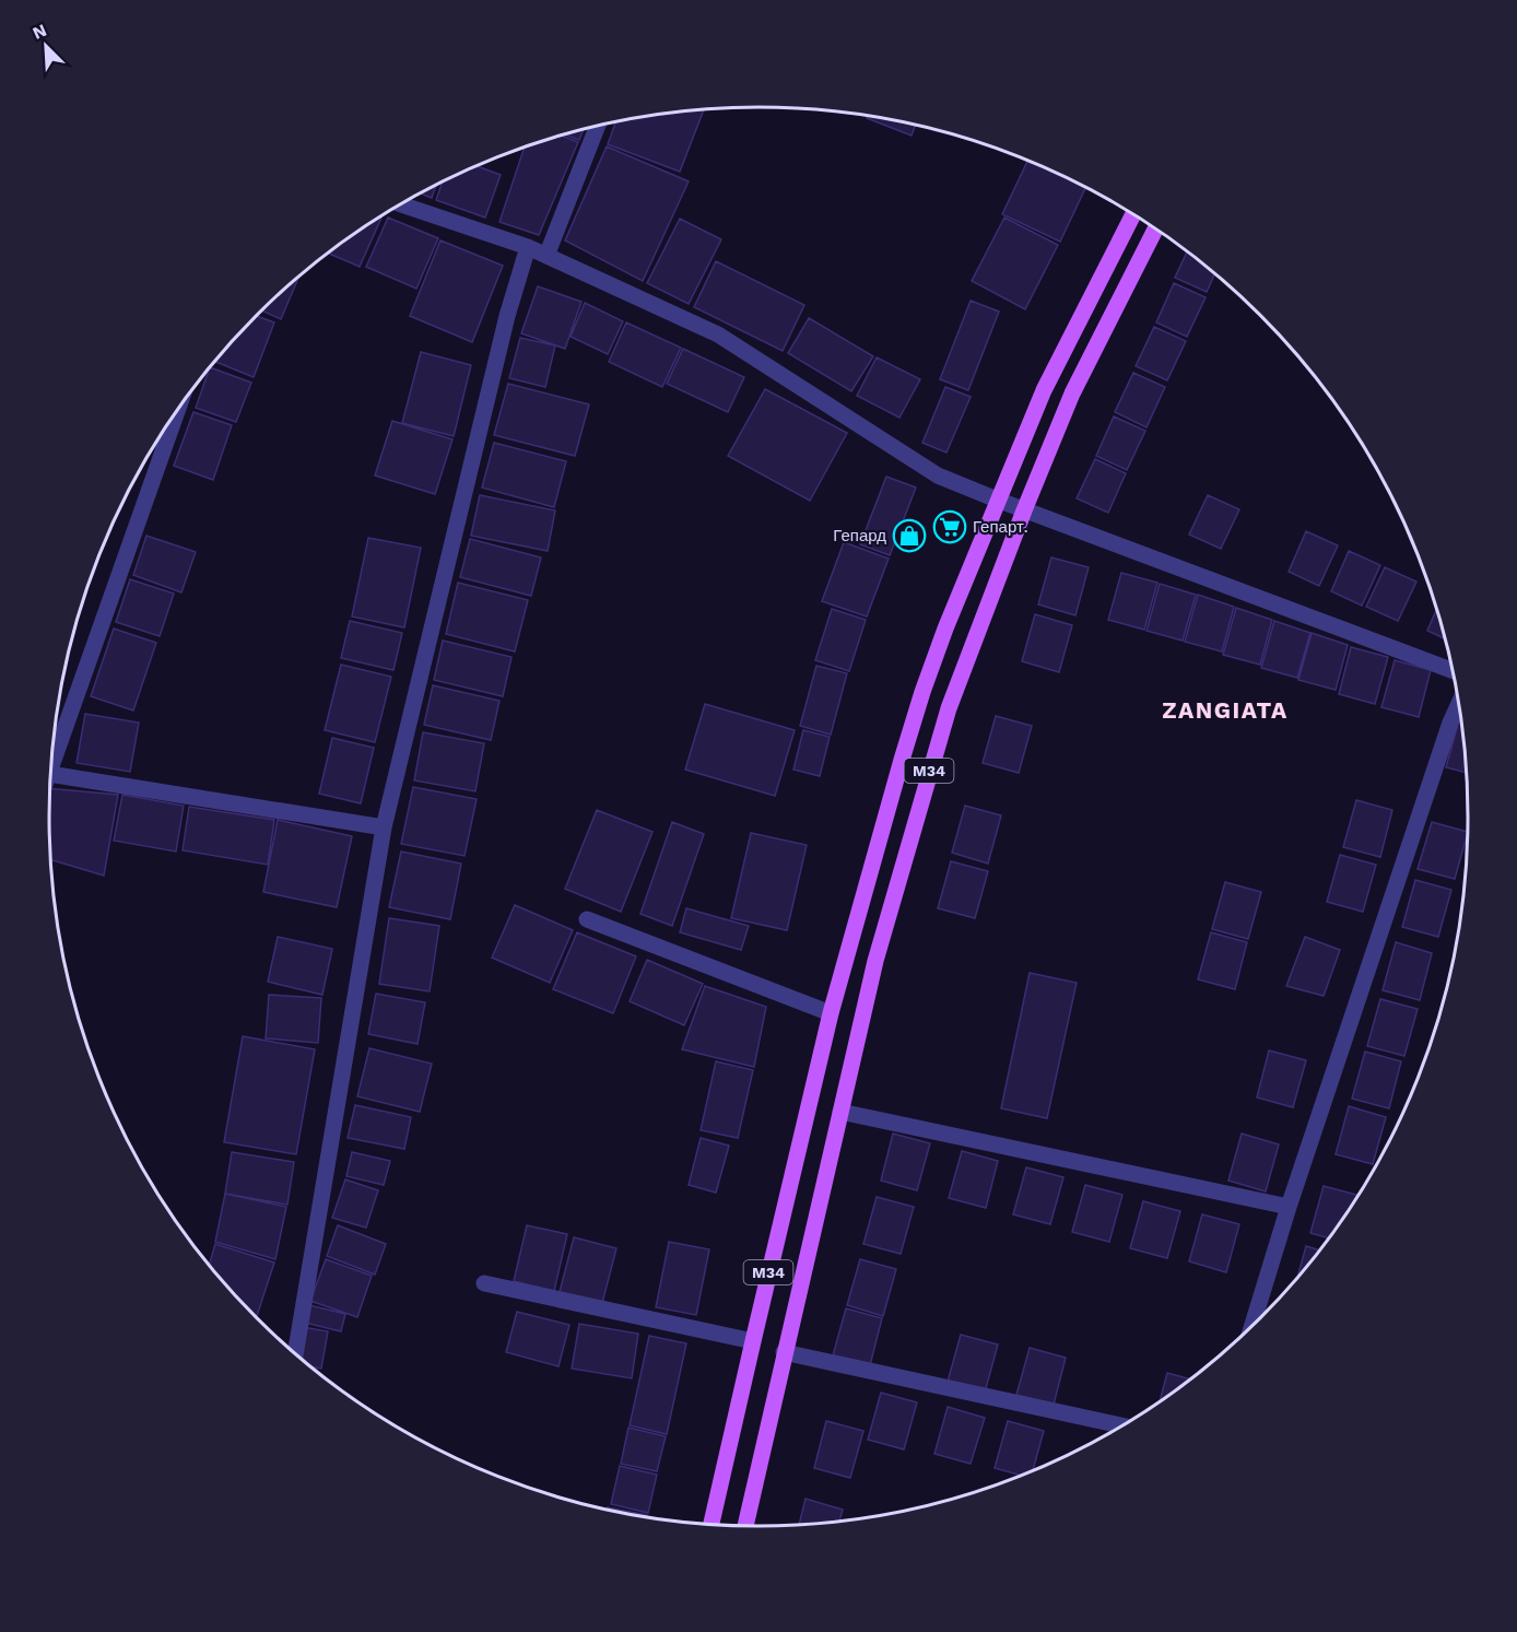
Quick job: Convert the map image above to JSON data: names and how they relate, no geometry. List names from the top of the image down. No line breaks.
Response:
{"streets":{"main road":["M34"]},"districts":["ZANGIATA"],"places":{"supermarket":["Гепарт."],"shop":["Гепард"]},"north":"top left"}
